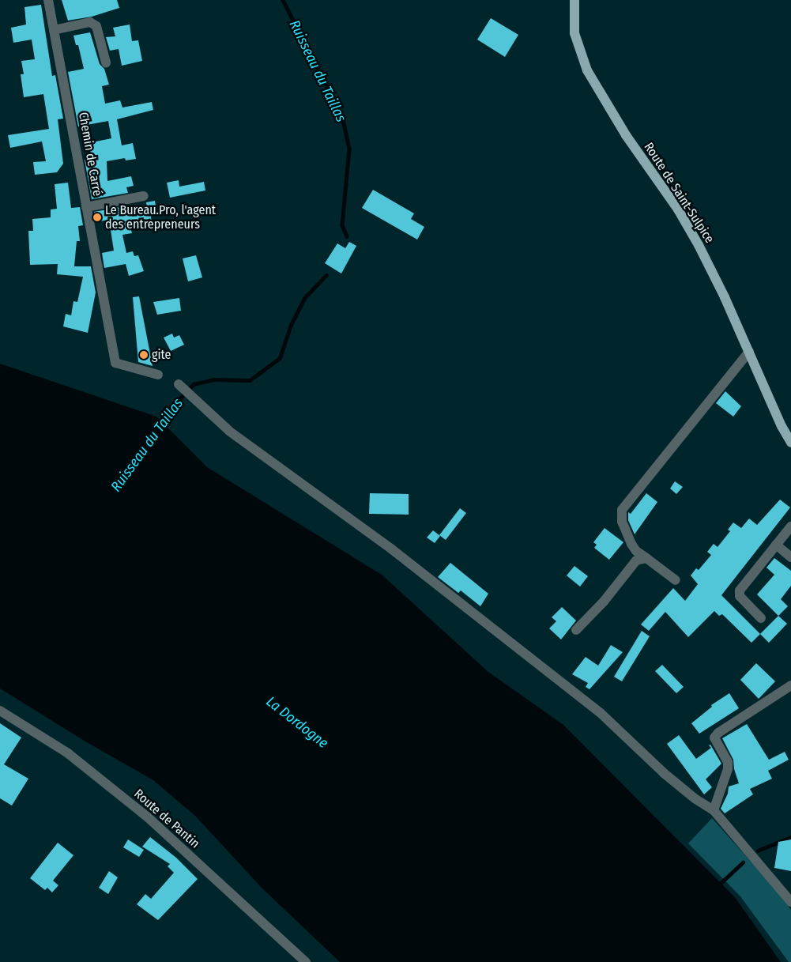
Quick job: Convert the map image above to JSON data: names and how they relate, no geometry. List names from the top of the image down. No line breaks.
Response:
{"streets":{"main road":["Route de Saint-Sulpice"],"street":["Chemin de Carré","Route de Pantin"]},"water":["Ruisseau du Taillas","La Dordogne"],"places":["Le Bureau.Pro, l'agent des entrepreneurs","gite"]}
